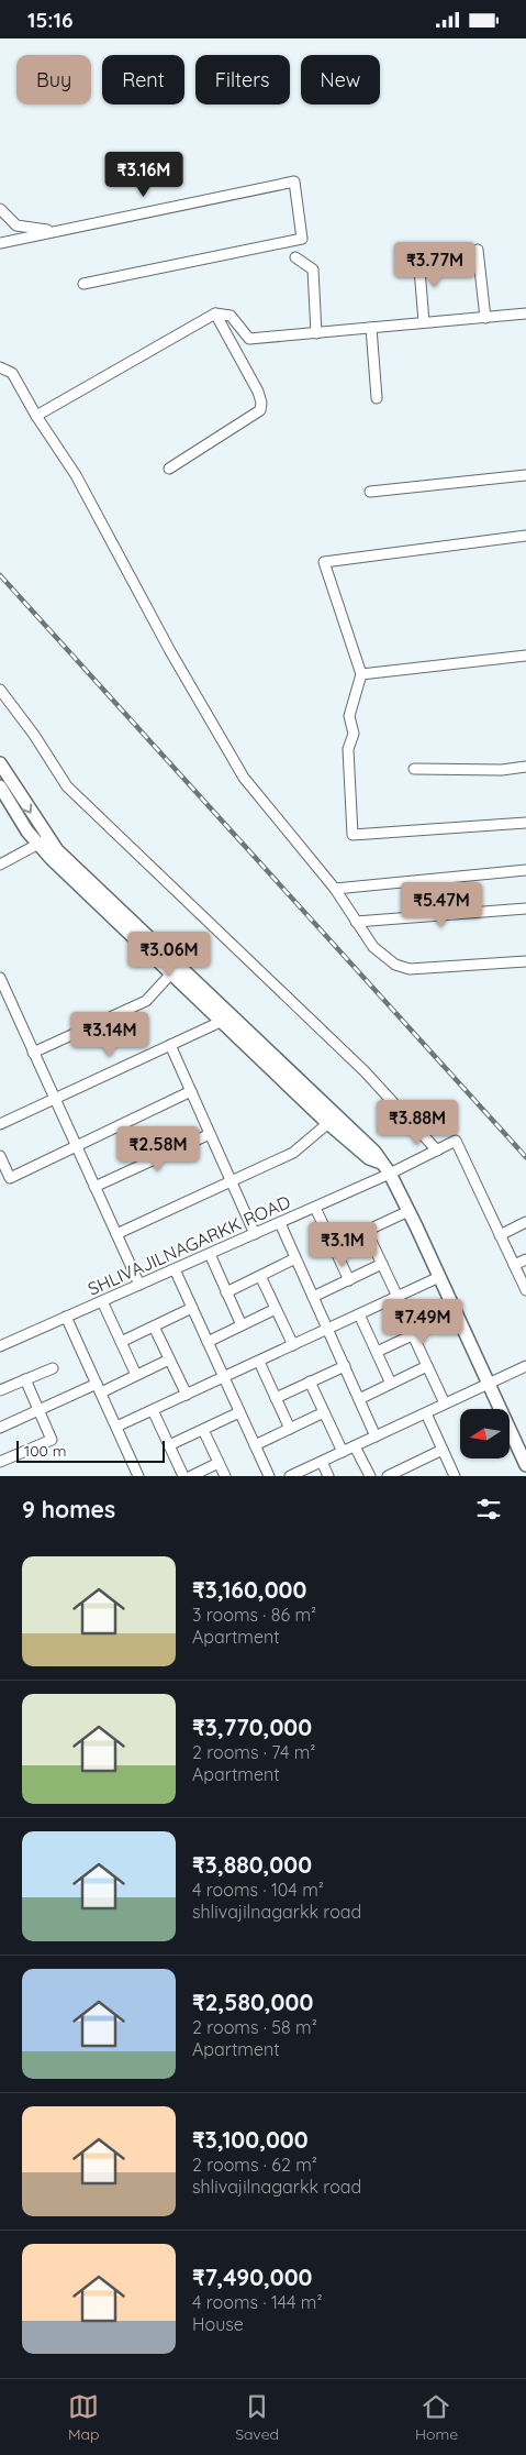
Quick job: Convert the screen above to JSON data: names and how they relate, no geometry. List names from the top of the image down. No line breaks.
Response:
{"streets":{"street":["SHLIVAJILNAGARKK ROAD"]},"scale_bar":"100 m","north":"left","page":{"status":"15:16","chip":["Buy","Rent","Filters","New"],"price":["₹3.16M","₹3.77M","₹5.47M","₹3.06M","₹3.14M","₹3.88M","₹2.58M","₹3.1M","₹7.49M"],"scale":"100 m","heading":"9 homes","list":[{"name":"₹3,160,000","note":"3 rooms · 86 m² · Apartment"},{"name":"₹3,770,000","note":"2 rooms · 74 m² · Apartment"},{"name":"₹3,880,000","note":"4 rooms · 104 m² · shlivajilnagarkk road"},{"name":"₹2,580,000","note":"2 rooms · 58 m² · Apartment"},{"name":"₹3,100,000","note":"2 rooms · 62 m² · shlivajilnagarkk road"},{"name":"₹7,490,000","note":"4 rooms · 144 m² · House"}],"tabs":["Map","Saved","Home"]}}
